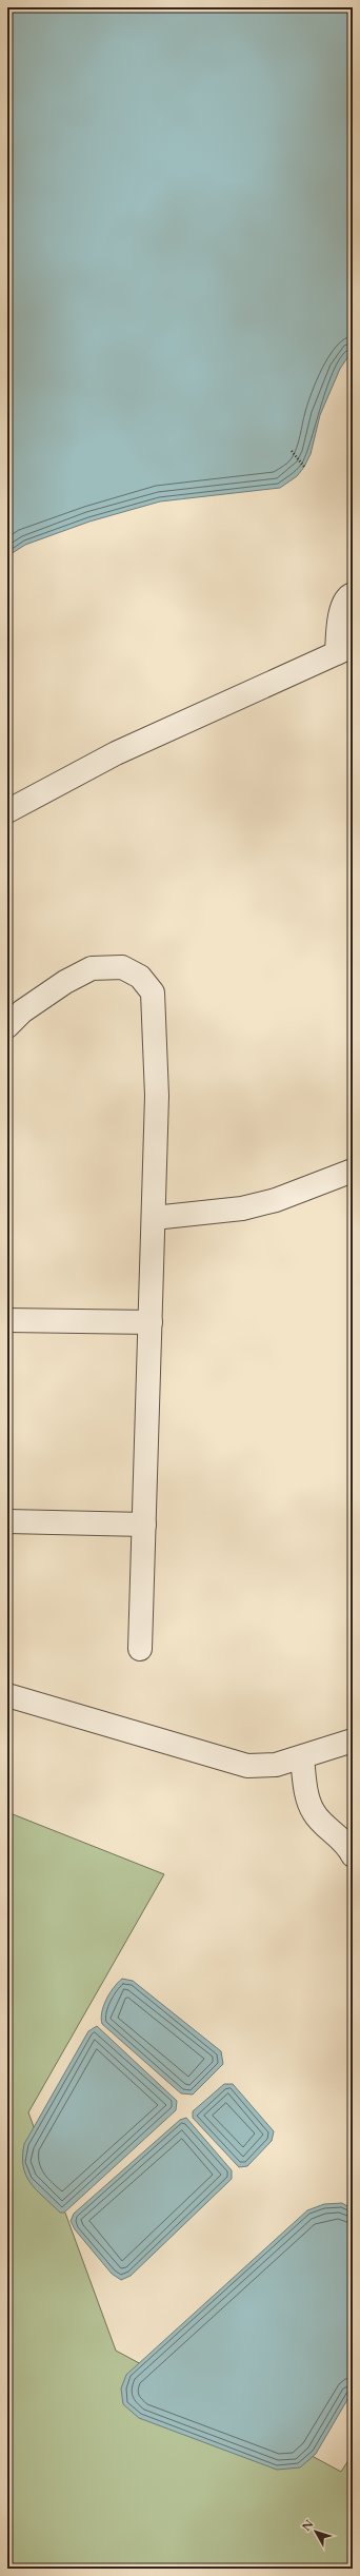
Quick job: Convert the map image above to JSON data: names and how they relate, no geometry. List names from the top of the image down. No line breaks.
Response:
{"north":"top left"}
